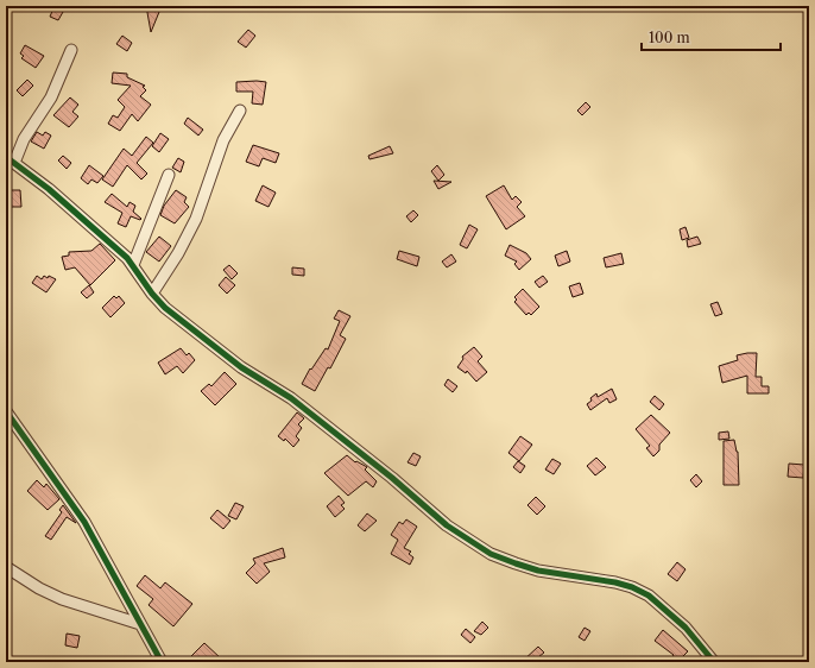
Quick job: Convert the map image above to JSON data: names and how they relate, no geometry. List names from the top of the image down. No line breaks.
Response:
{"scale_bar":"100 m"}
